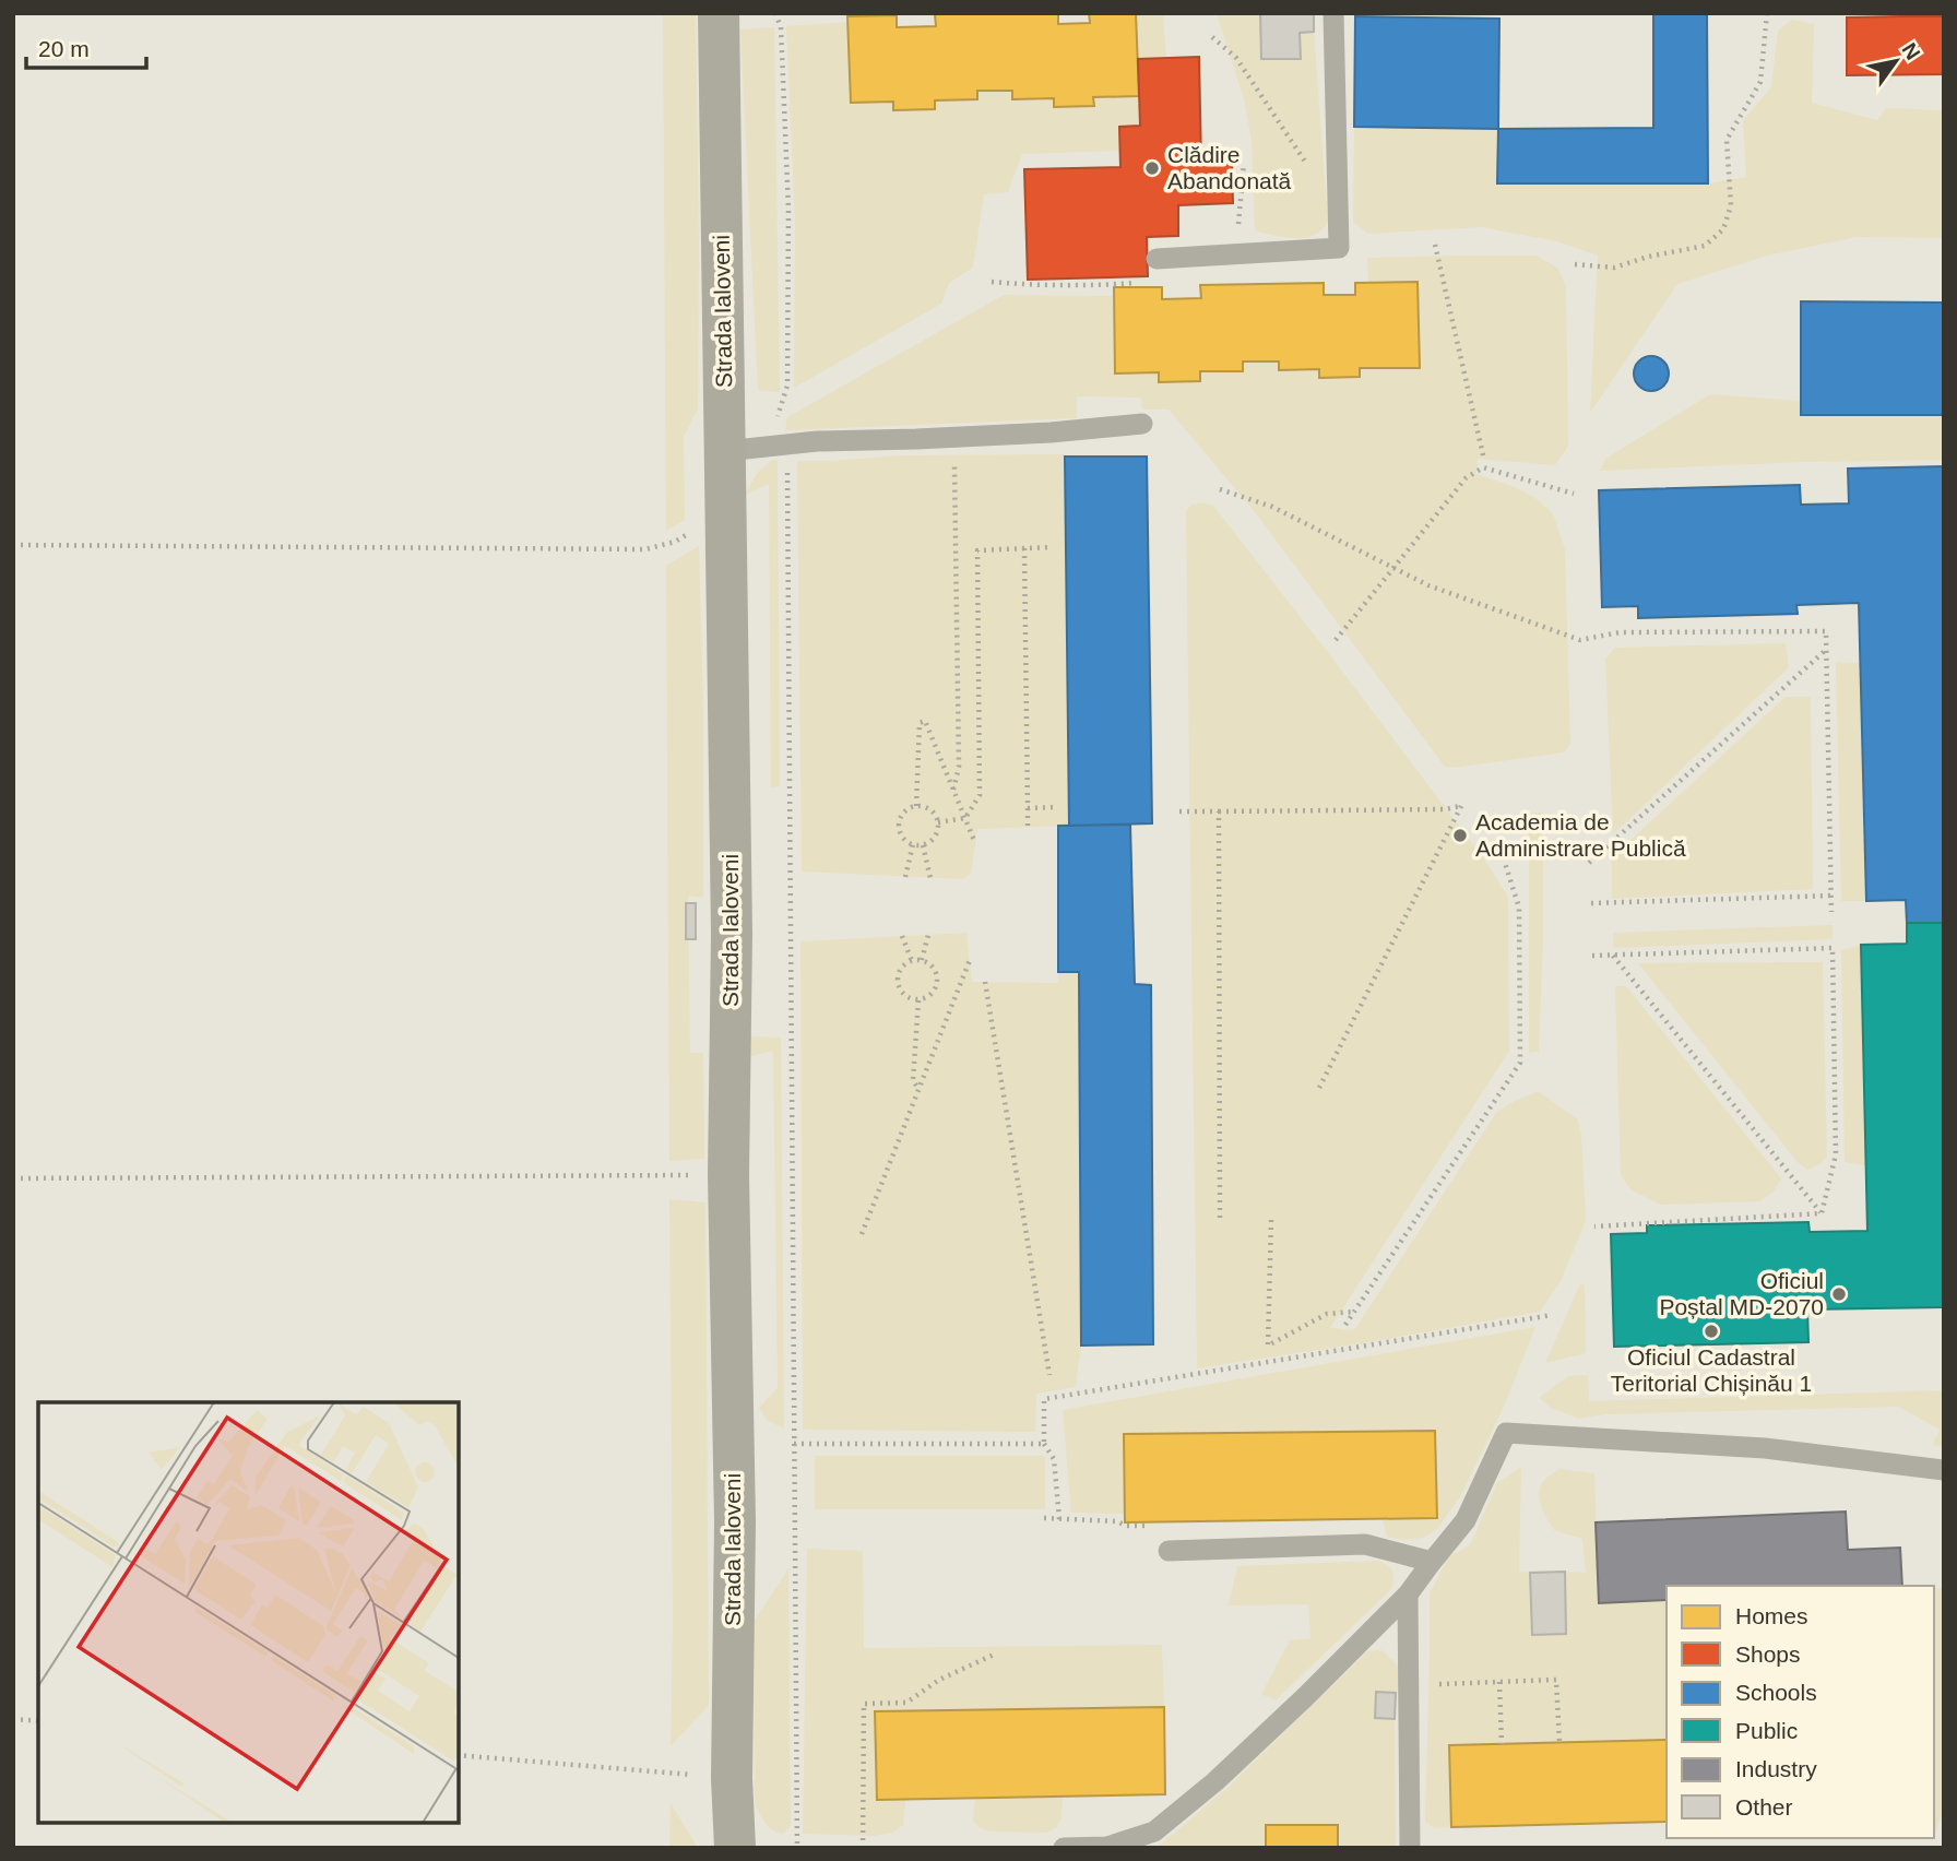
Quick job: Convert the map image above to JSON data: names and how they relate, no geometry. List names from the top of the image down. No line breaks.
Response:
{"streets":{"street":["Strada Ialoveni"]},"places":["Clădire Abandonată","Academia de Administrare Publică","Oficiul Poștal MD-2070","Oficiul Cadastral Teritorial Chișinău 1"],"legend":["Homes","Shops","Schools","Public","Industry","Other"],"scale_bar":"20 m","north":"top right"}
